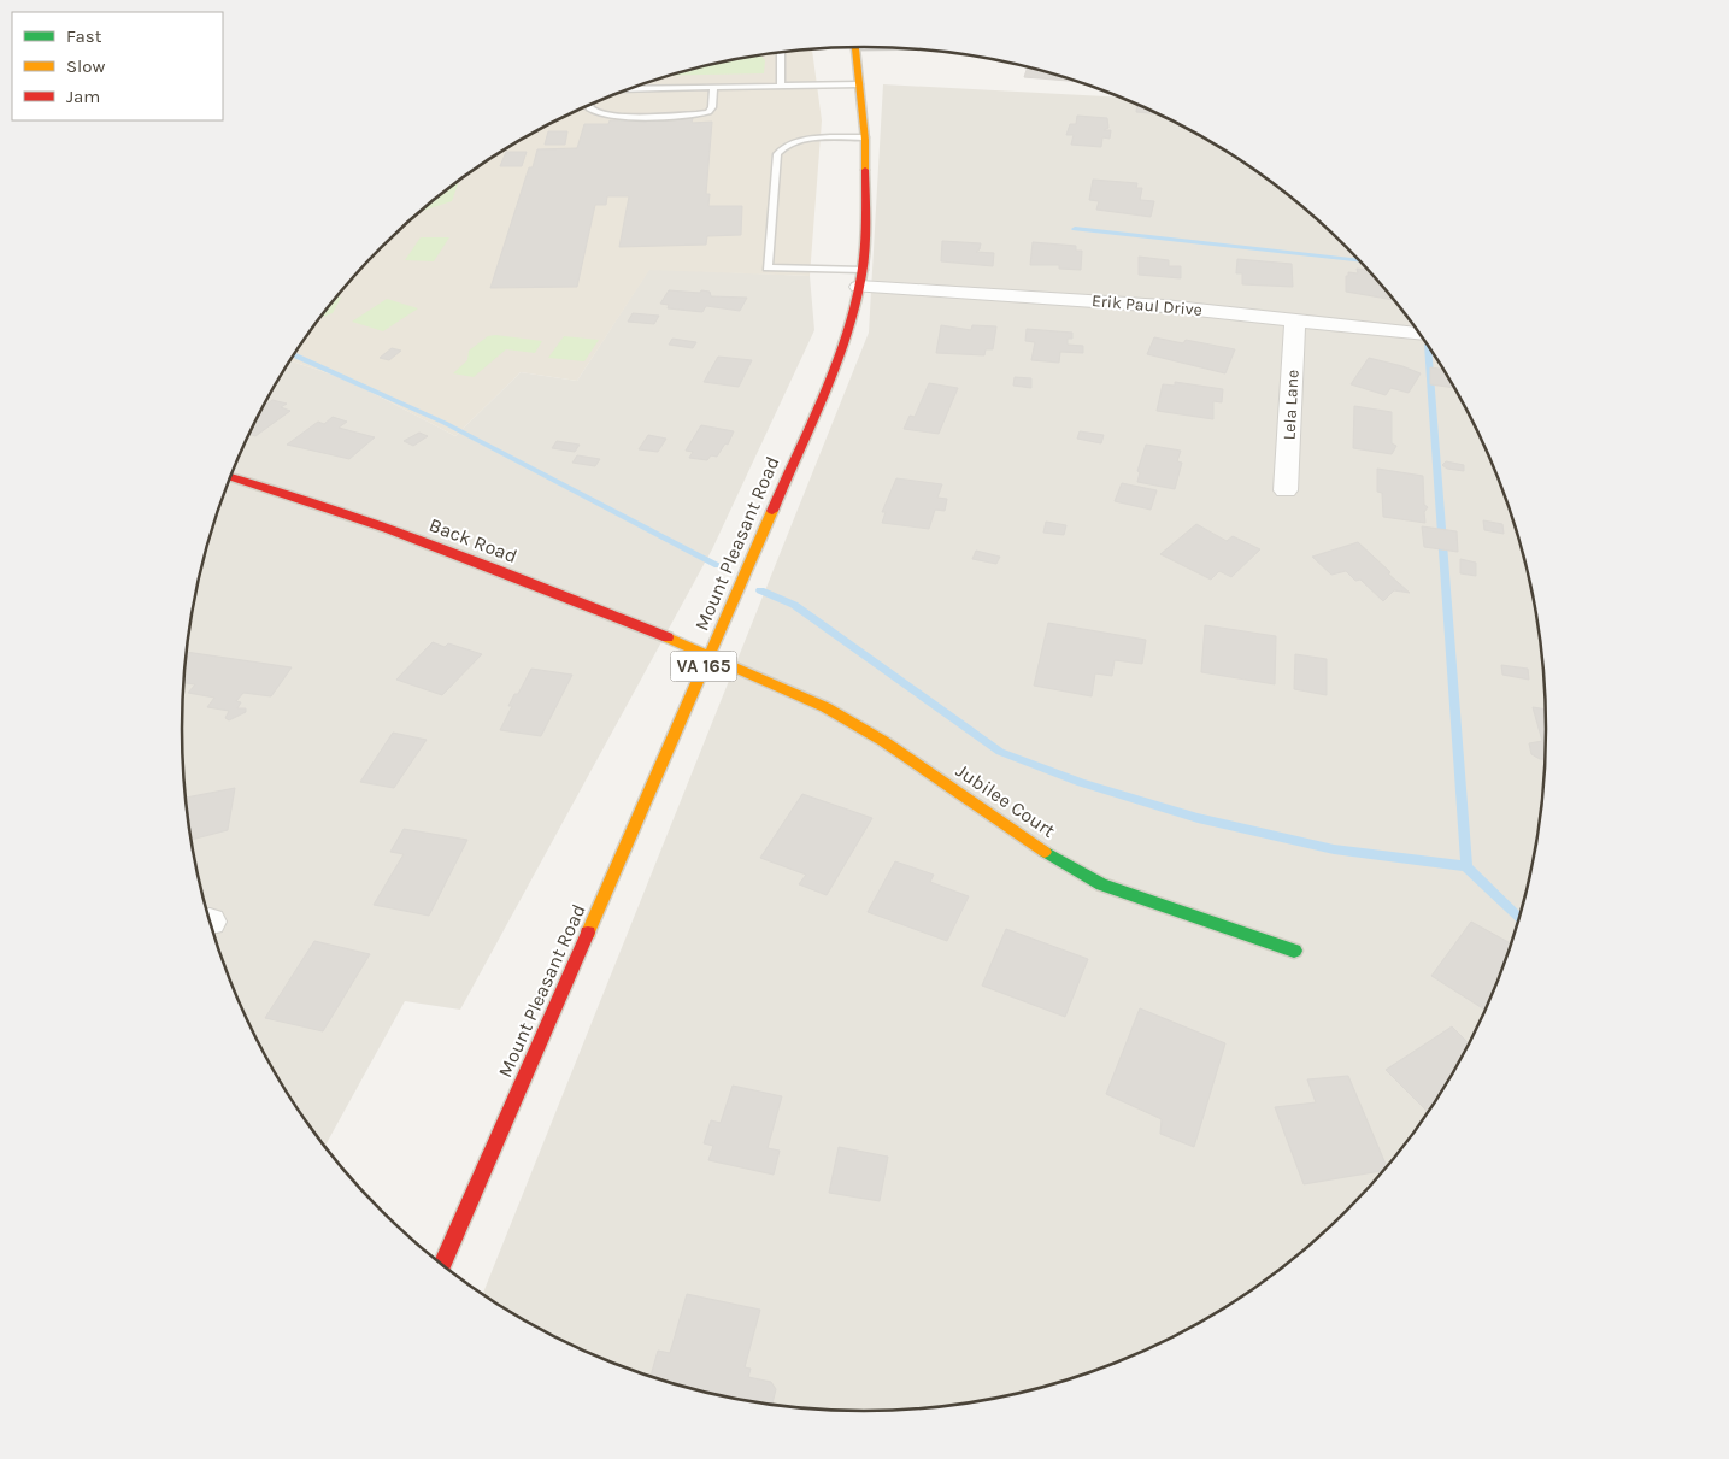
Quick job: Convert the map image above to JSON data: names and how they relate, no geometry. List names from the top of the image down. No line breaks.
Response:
{"streets":{"main road":["Back Road","Mount Pleasant Road","VA 165","Jubilee Court"],"street":["Erik Paul Drive","Lela Lane"]},"crossings":[["Erik Paul Drive","Lela Lane"],["Erik Paul Drive","Mount Pleasant Road"],["Back Road","Mount Pleasant Road"],["Back Road","Jubilee Court"],["Mount Pleasant Road","Jubilee Court"]],"legend":["Fast","Slow","Jam"]}
